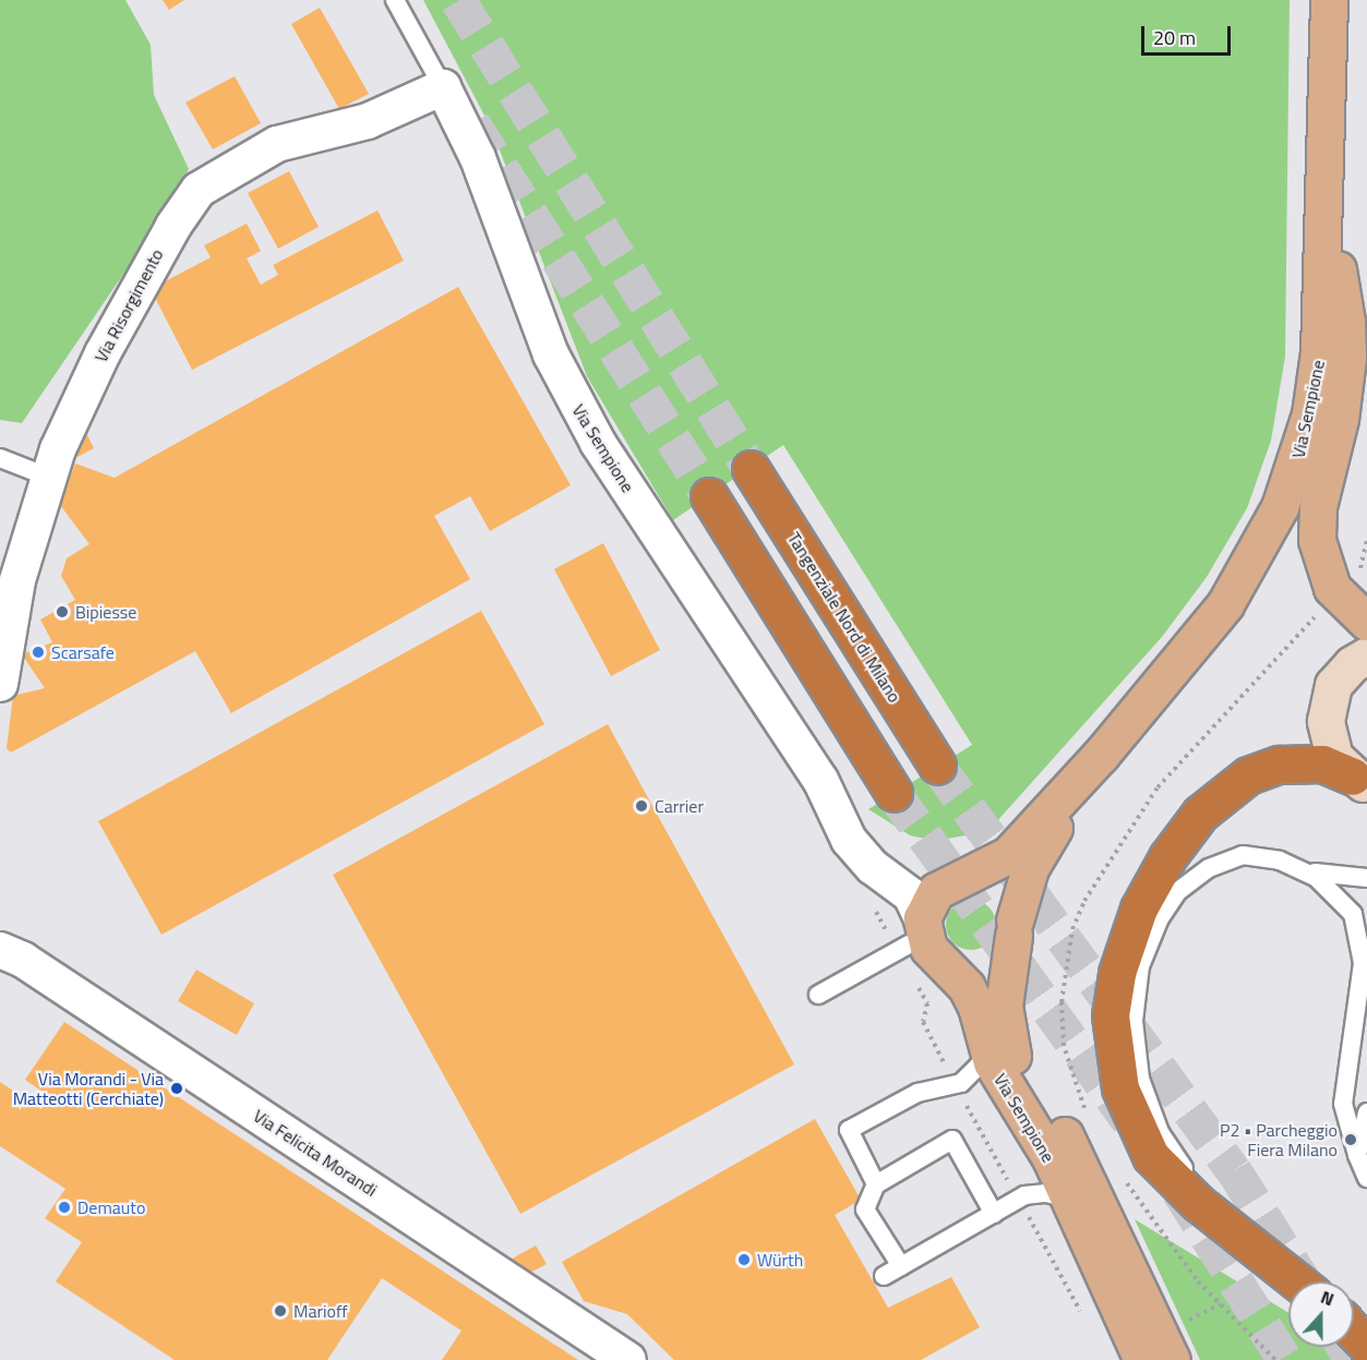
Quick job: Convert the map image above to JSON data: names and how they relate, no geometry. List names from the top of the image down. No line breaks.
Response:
{"streets":{"highway":["Tangenziale Nord di Milano"],"main road":["Via Sempione"],"street":["Via Risorgimento","Via Felicita Morandi"]},"crossings":[["Via Risorgimento","Via Sempione"]],"places":["Bipiesse","Scarsafe","Carrier","Via Morandi - Via Matteotti (Cerchiate)","P2 • Parcheggio Fiera Milano","Demauto","Würth","Marioff"],"scale_bar":"20 m","north":"top"}
